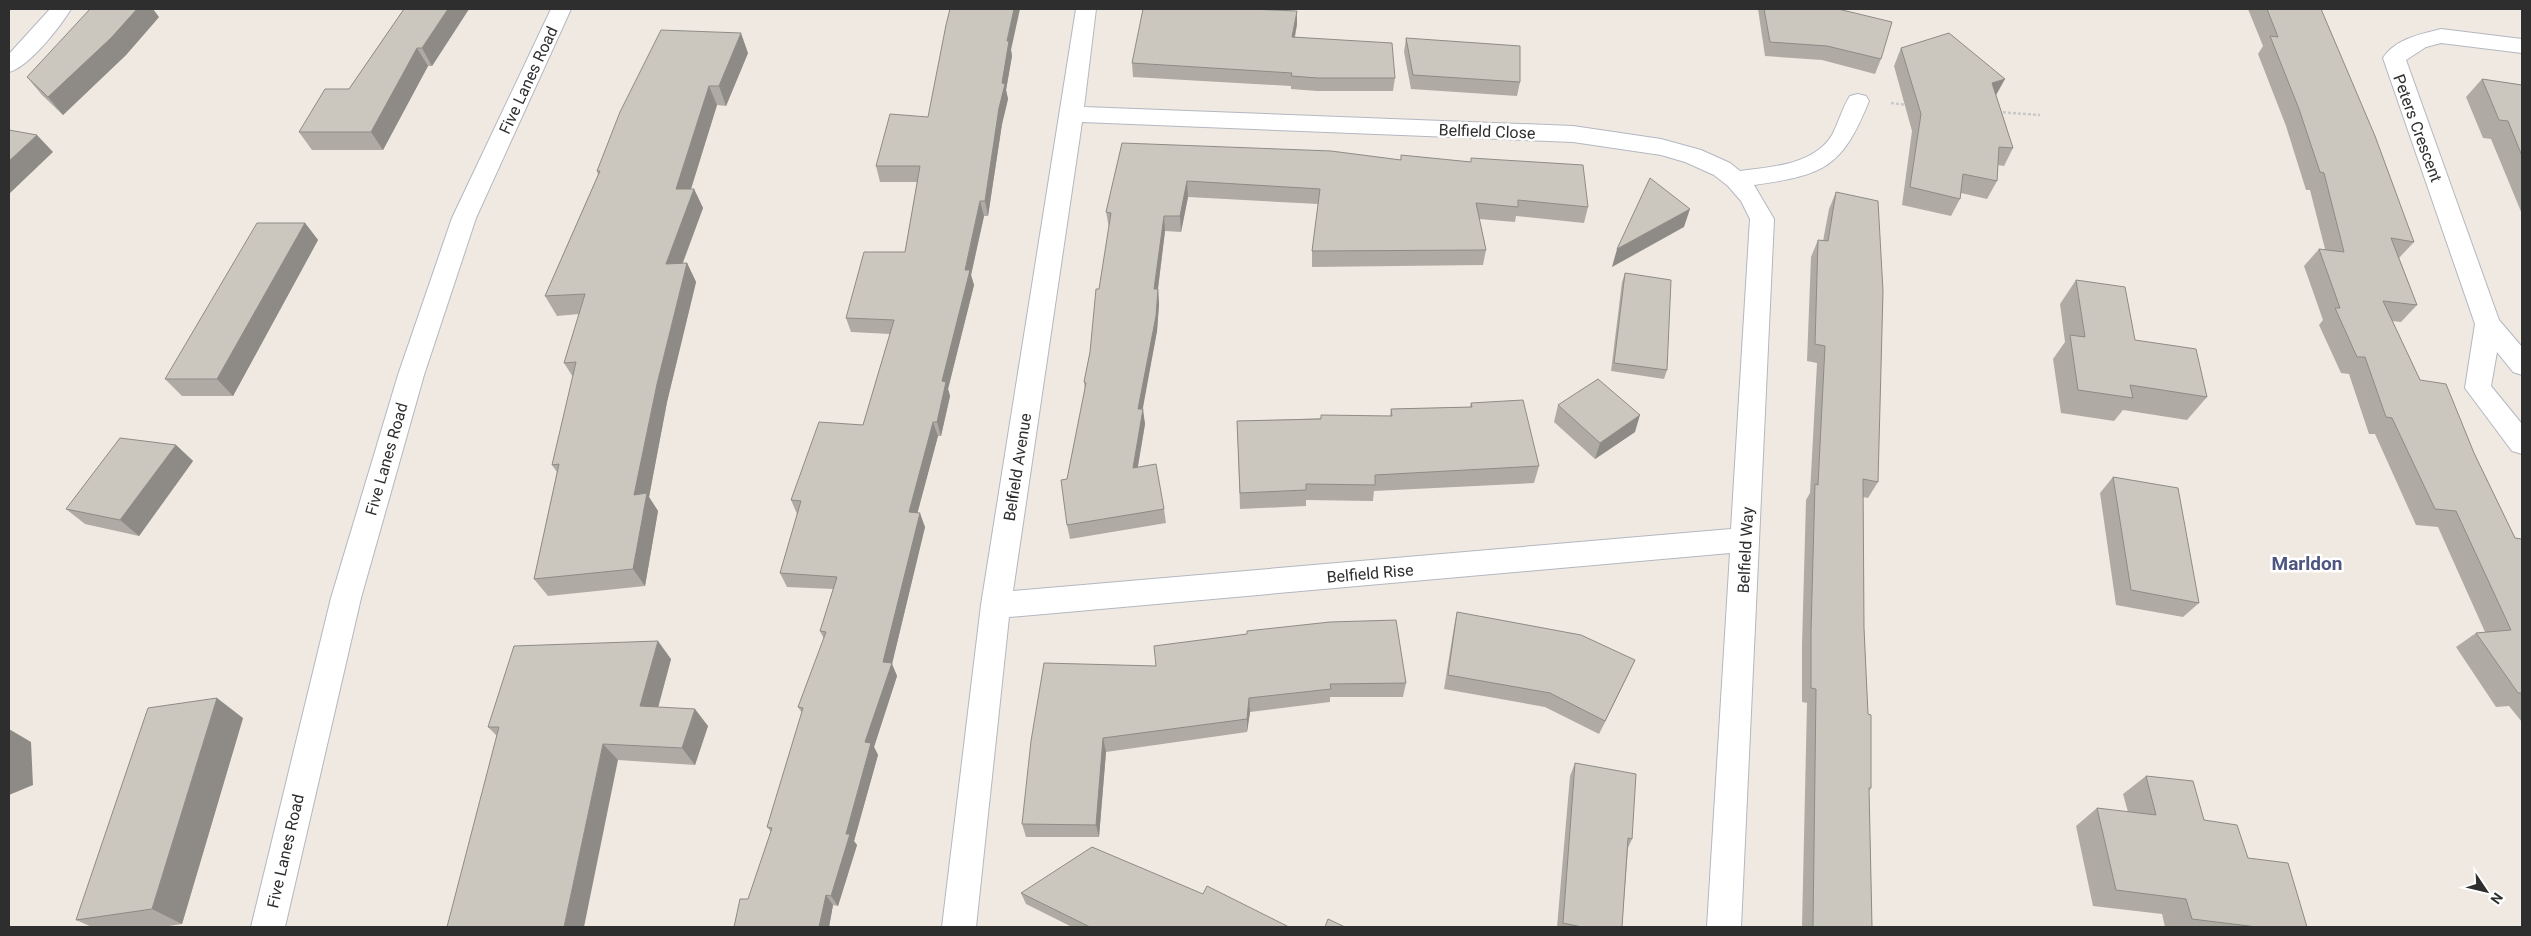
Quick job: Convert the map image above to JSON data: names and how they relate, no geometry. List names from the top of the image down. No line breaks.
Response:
{"streets":{"street":["Five Lanes Road","Peters Crescent","Belfield Close","Belfield Avenue","Belfield Way","Belfield Rise"]},"crossings":[["Belfield Close","Belfield Avenue"],["Belfield Close","Belfield Way"],["Belfield Avenue","Belfield Rise"],["Belfield Way","Belfield Rise"]],"districts":["Marldon"],"north":"bottom right"}
